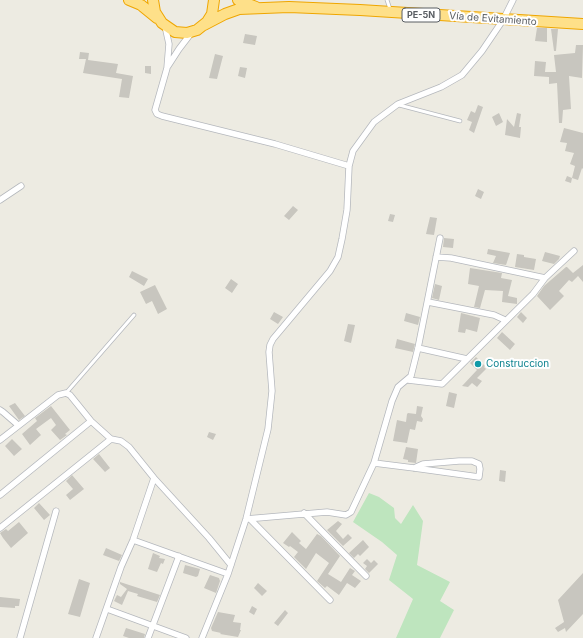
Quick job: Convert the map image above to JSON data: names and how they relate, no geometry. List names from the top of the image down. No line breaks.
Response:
{"streets":{"highway":["PE-5N","Vía de Evitamiento"]},"places":["Construccion"]}
